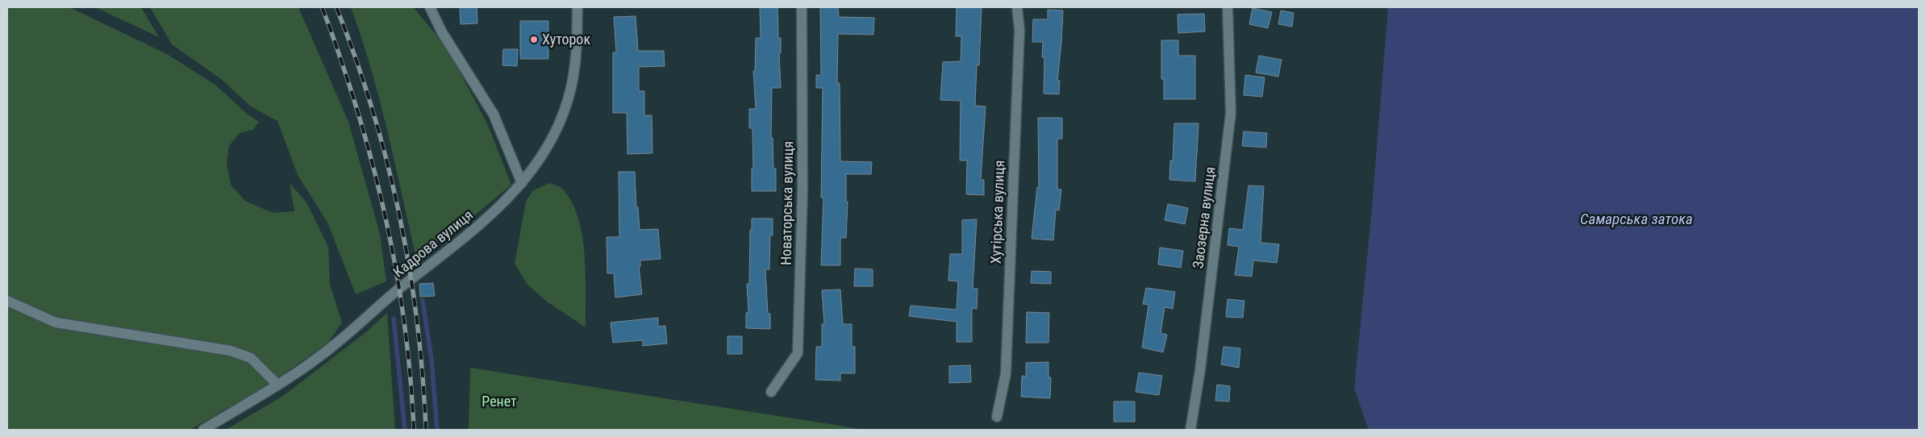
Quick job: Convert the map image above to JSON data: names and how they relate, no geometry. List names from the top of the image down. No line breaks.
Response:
{"streets":{"street":["Новаторська вулиця","Хутірська вулиця","Заозерна вулиця","Кадрова вулиця"]},"water":["Самарська затока"],"parks":["Ренет"],"places":["Хуторок"]}
